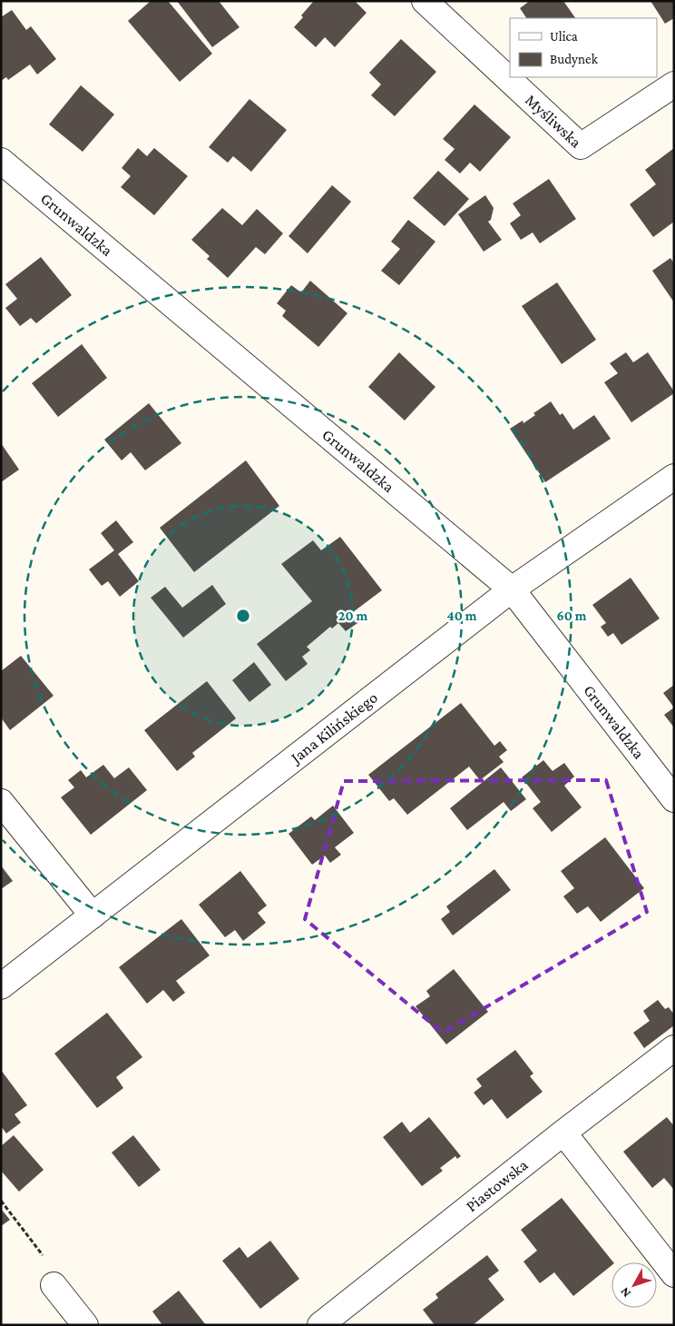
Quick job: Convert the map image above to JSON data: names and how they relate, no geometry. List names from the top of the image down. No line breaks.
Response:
{"streets":{"street":["Myśliwska","Grunwaldzka","Jana Kilińskiego","Piastowska"]},"crossings":[["Grunwaldzka","Jana Kilińskiego"]],"legend":["Ulica","Budynek"],"north":"bottom left","rings":["20 m","40 m","60 m"]}
